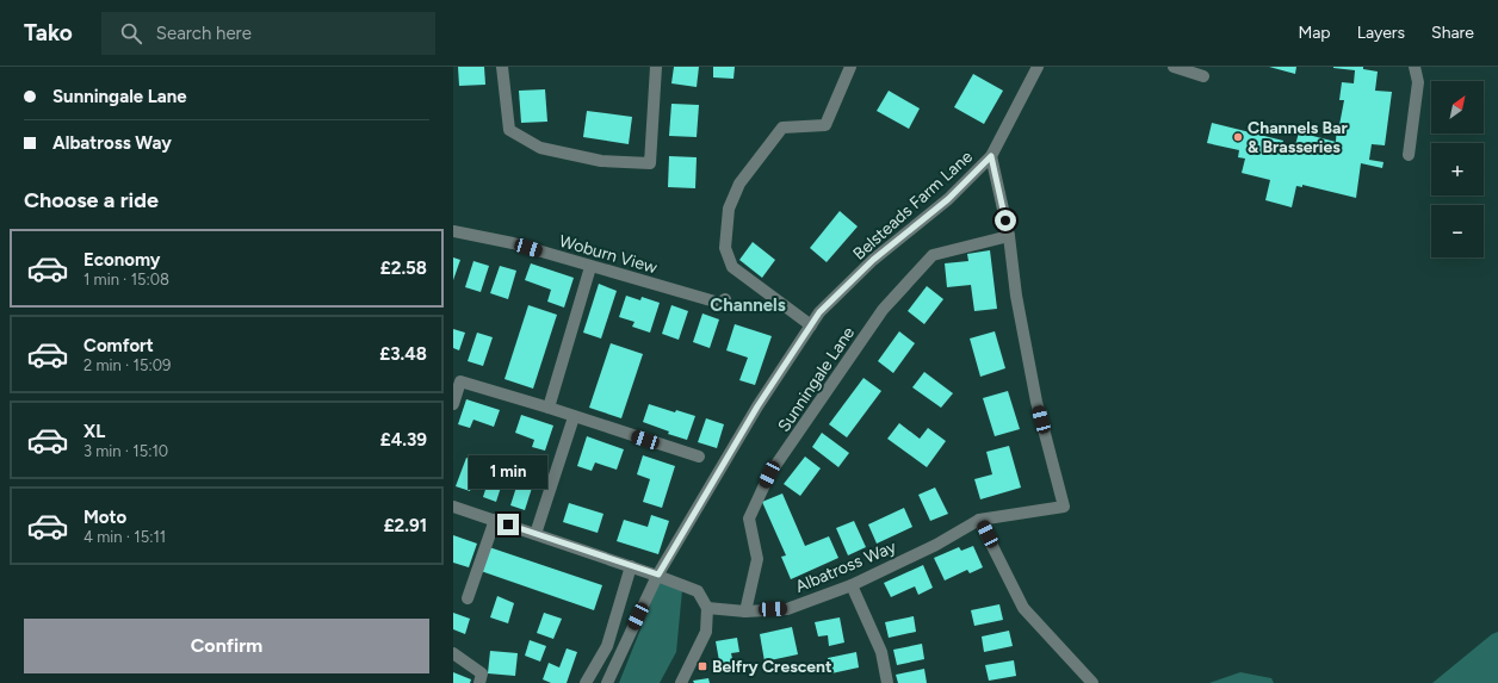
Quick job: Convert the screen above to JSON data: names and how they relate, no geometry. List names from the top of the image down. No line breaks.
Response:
{"streets":{"street":["Belsteads Farm Lane","Woburn View","Sunningale Lane","Albatross Way"]},"crossings":[["Sunningale Lane","Albatross Way"]],"districts":["Channels"],"places":{"other":["Channels Bar & Brasseries"],"transit":["Belfry Crescent"]},"north":"top right","page":{"header":"Tako","search":"Search here","nav":["Map","Layers","Share"],"banner":["Sunningale Lane","Albatross Way"],"map_buttons":["+","−"],"heading":"Choose a ride","list":[{"name":"Economy","note":"1 min · 15:08","value":"£2.58"},{"name":"Comfort","note":"2 min · 15:09","value":"£3.48"},{"name":"XL","note":"3 min · 15:10","value":"£4.39"},{"name":"Moto","note":"4 min · 15:11","value":"£2.91"}],"bubble":"1 min","buttons":"Confirm"}}
